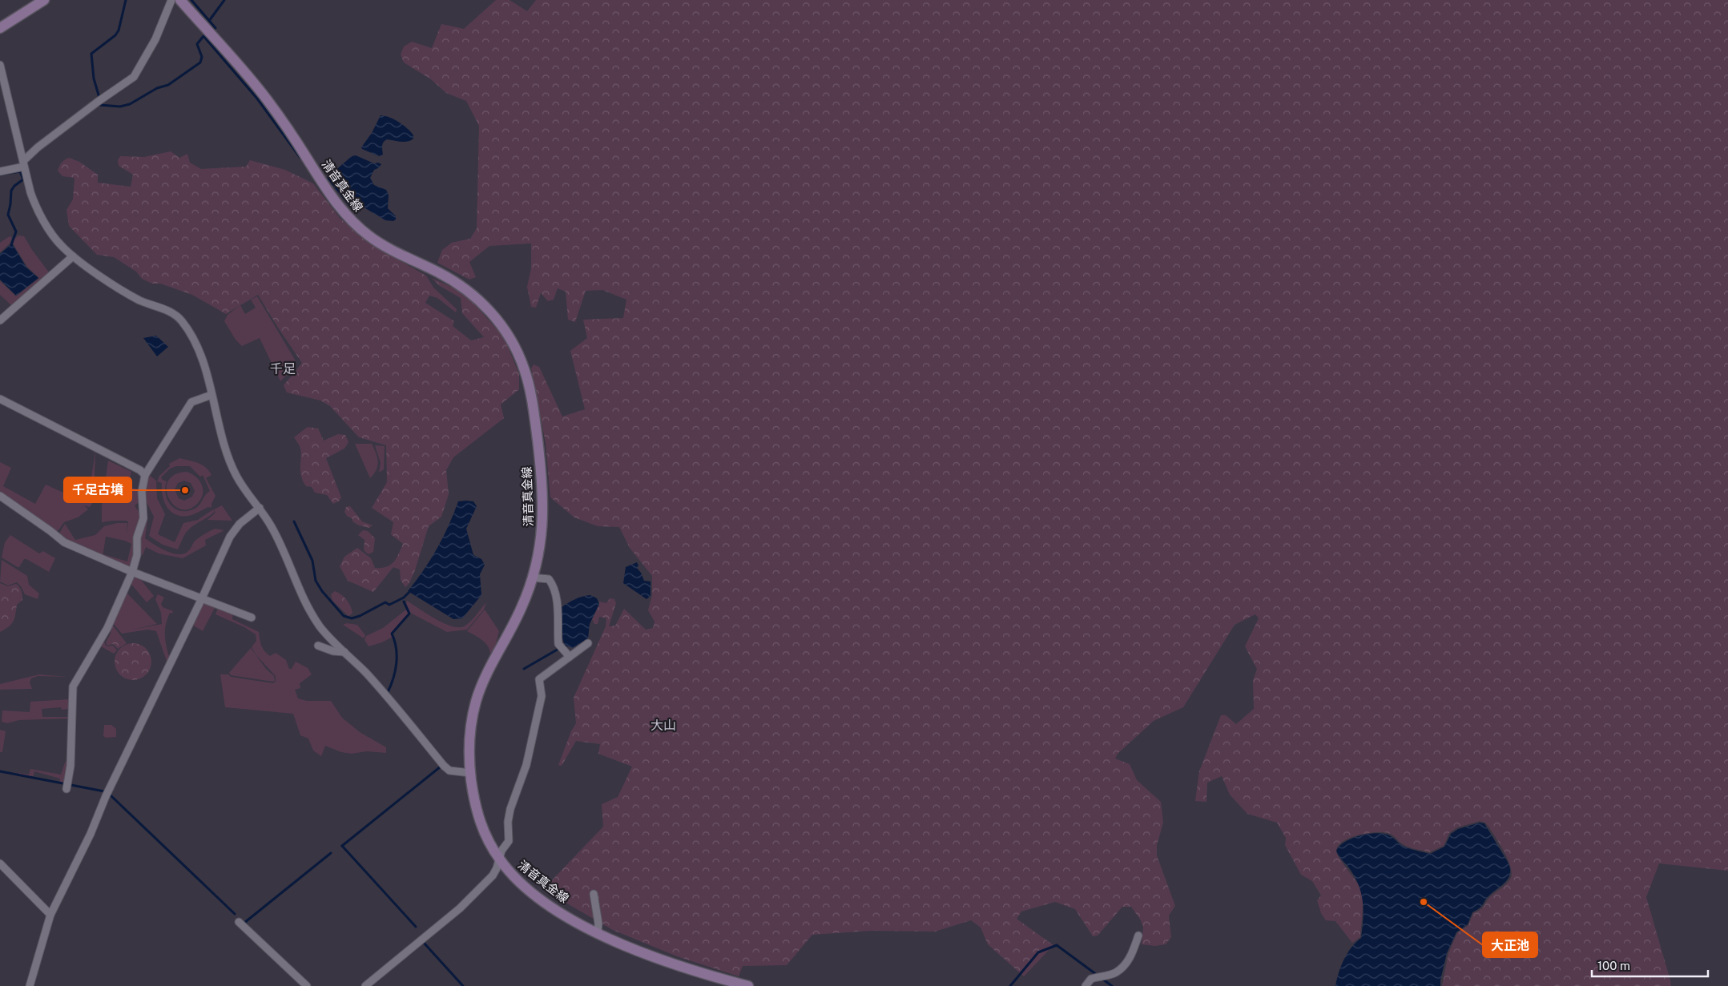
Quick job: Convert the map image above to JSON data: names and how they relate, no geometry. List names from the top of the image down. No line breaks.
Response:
{"streets":{"main road":["清音真金線"]},"districts":["千足","大山"],"places":["千足古墳","大正池"],"scale_bar":"100 m"}
